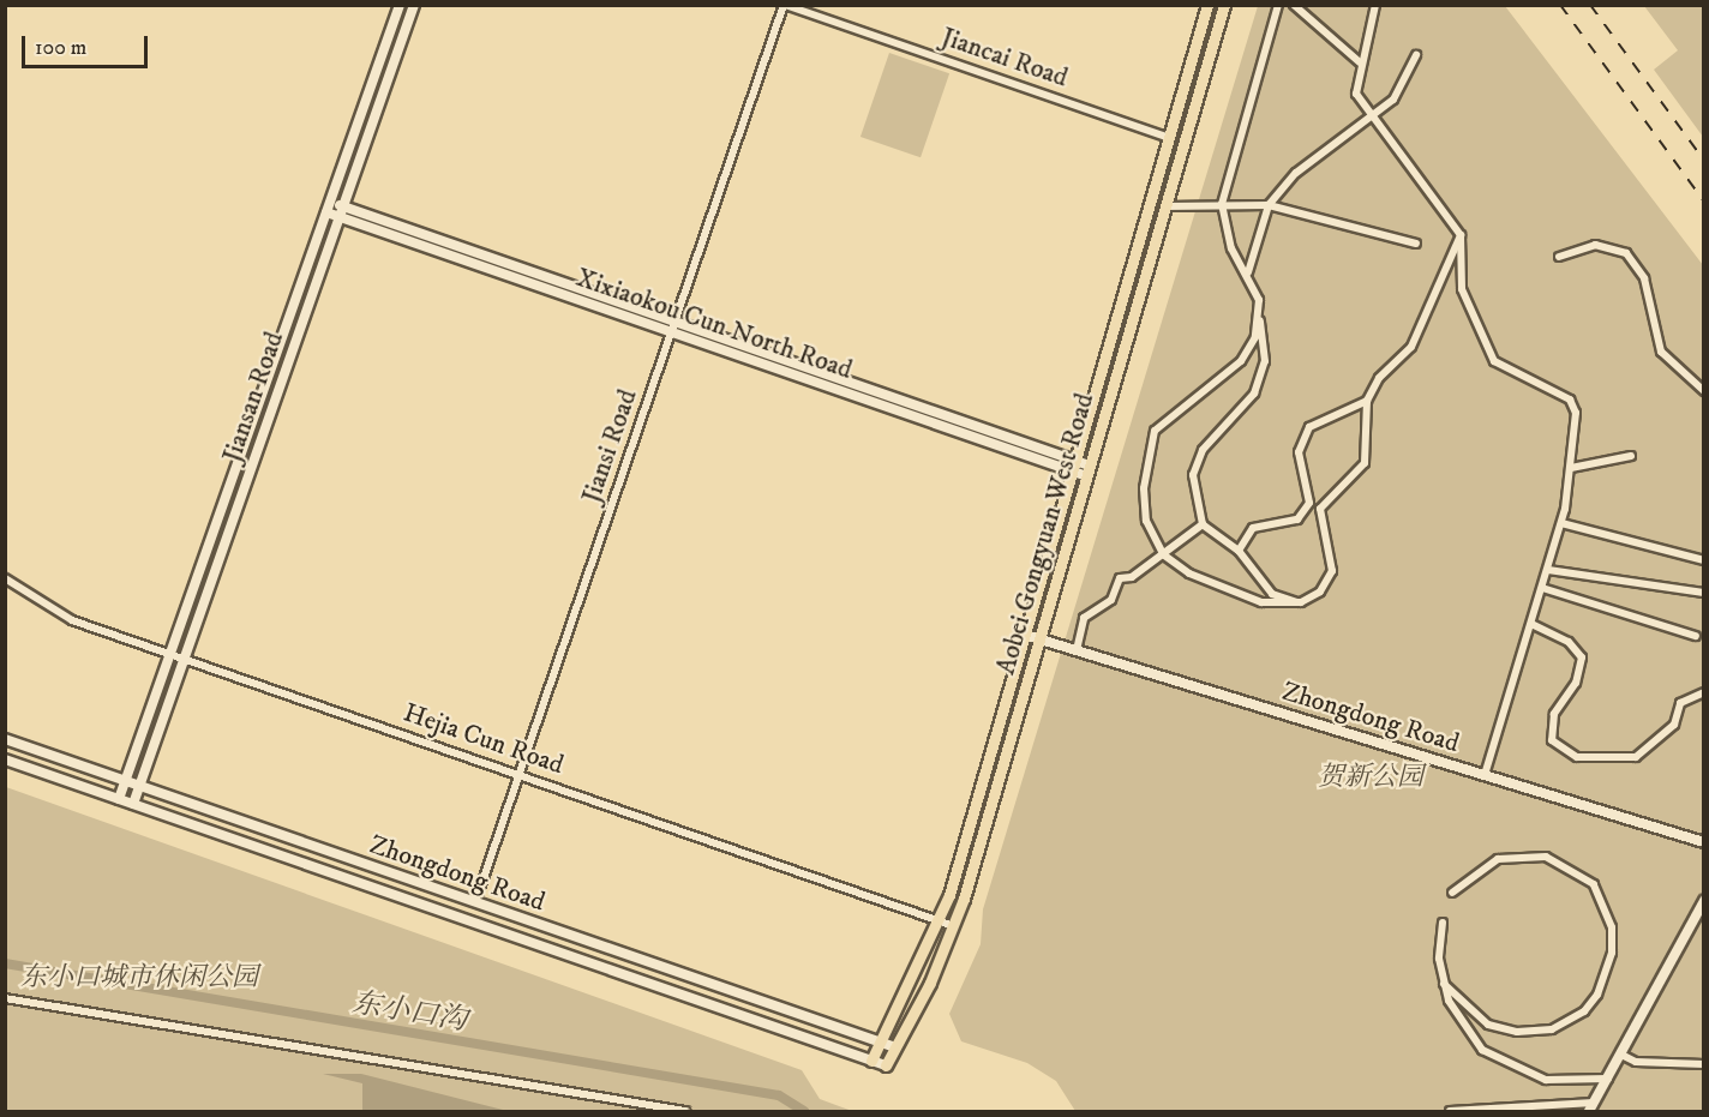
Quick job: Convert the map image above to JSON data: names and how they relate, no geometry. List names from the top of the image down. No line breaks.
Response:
{"streets":{"main road":["Aobei Gongyuan West Road","Zhongdong Road"],"street":["Jiancai Road","Xixiaokou Cun North Road","Jiansan Road","Jiansi Road","Hejia Cun Road"]},"crossings":[["Jiancai Road","Jiansi Road"],["Jiancai Road","Aobei Gongyuan West Road"],["Xixiaokou Cun North Road","Jiansan Road"],["Xixiaokou Cun North Road","Jiansi Road"],["Xixiaokou Cun North Road","Aobei Gongyuan West Road"],["Jiansan Road","Zhongdong Road"],["Jiansan Road","Hejia Cun Road"],["Jiansi Road","Zhongdong Road"],["Jiansi Road","Hejia Cun Road"],["Aobei Gongyuan West Road","Zhongdong Road"],["Aobei Gongyuan West Road","Hejia Cun Road"]],"water":["东小口沟"],"parks":["贺新公园","东小口城市休闲公园"],"scale_bar":"100 m"}
